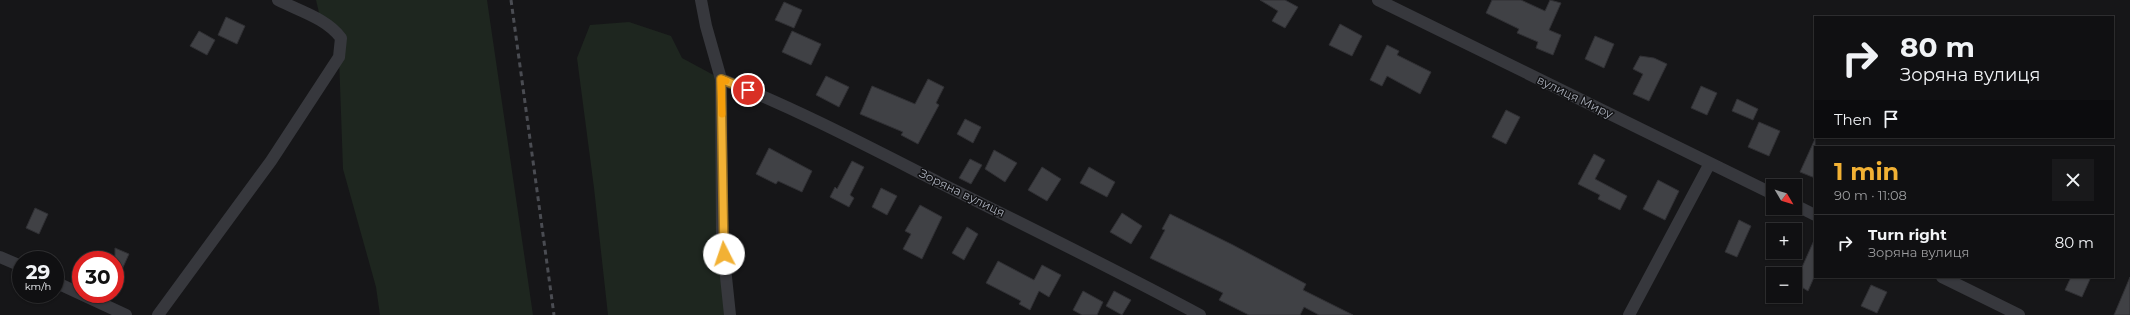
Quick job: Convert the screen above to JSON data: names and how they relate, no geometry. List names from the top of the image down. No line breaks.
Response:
{"streets":{"street":["вулиця Миру","Зоряна вулиця"]},"north":"bottom right","page":{"turn":["80 m","Зоряна вулиця"],"then":"Then","heading":["1 min","90 m · 11:08"],"map_buttons":["+","−"],"list":[{"name":"Turn right","note":"Зоряна вулиця","value":"80 m"}],"speed":"29 km/h","limit":"30"}}
